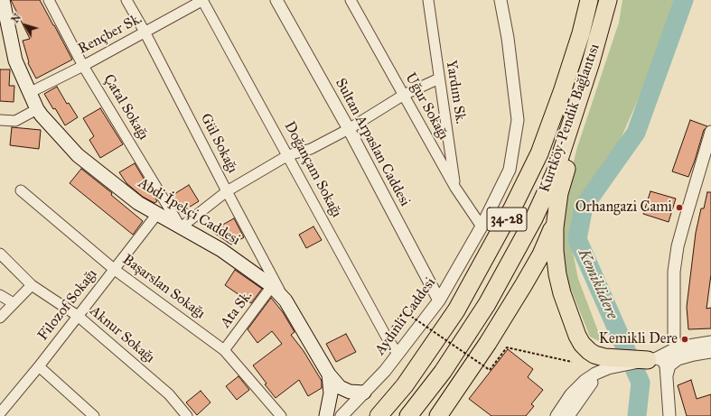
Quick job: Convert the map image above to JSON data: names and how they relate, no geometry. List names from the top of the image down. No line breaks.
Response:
{"streets":{"highway":["Kurtköy-Pendik Bağlantısı","34-28"],"main road":["Abdi İpekçi Caddesi"],"street":["Rençber Sk.","Yardım Sk.","Uğur Sokağı","Çatal Sokağı","Sultan Arpaslan Caddesi","Gül Sokağı","Doğançam Sokağı","Başarslan Sokağı","Filozof Sokağı","Ata Sk.","Aydınlı Caddesi","Aknur Sokağı"]},"crossings":[["Rençber Sk.","Çatal Sokağı"],["Rençber Sk.","Gül Sokağı"],["Rençber Sk.","Doğançam Sokağı"],["Rençber Sk.","Abdi İpekçi Caddesi"],["Yardım Sk.","Uğur Sokağı"],["Uğur Sokağı","Aydınlı Caddesi"],["Çatal Sokağı","Abdi İpekçi Caddesi"],["Sultan Arpaslan Caddesi","Aydınlı Caddesi"],["Gül Sokağı","Abdi İpekçi Caddesi"],["Doğançam Sokağı","Aydınlı Caddesi"],["Abdi İpekçi Caddesi","Filozof Sokağı"],["Abdi İpekçi Caddesi","Ata Sk."],["Başarslan Sokağı","Filozof Sokağı"],["Başarslan Sokağı","Ata Sk."],["Filozof Sokağı","Aknur Sokağı"]],"water":["Kemiklidere"],"places":["Orhangazi Cami","Kemikli Dere"],"north":"top left"}
